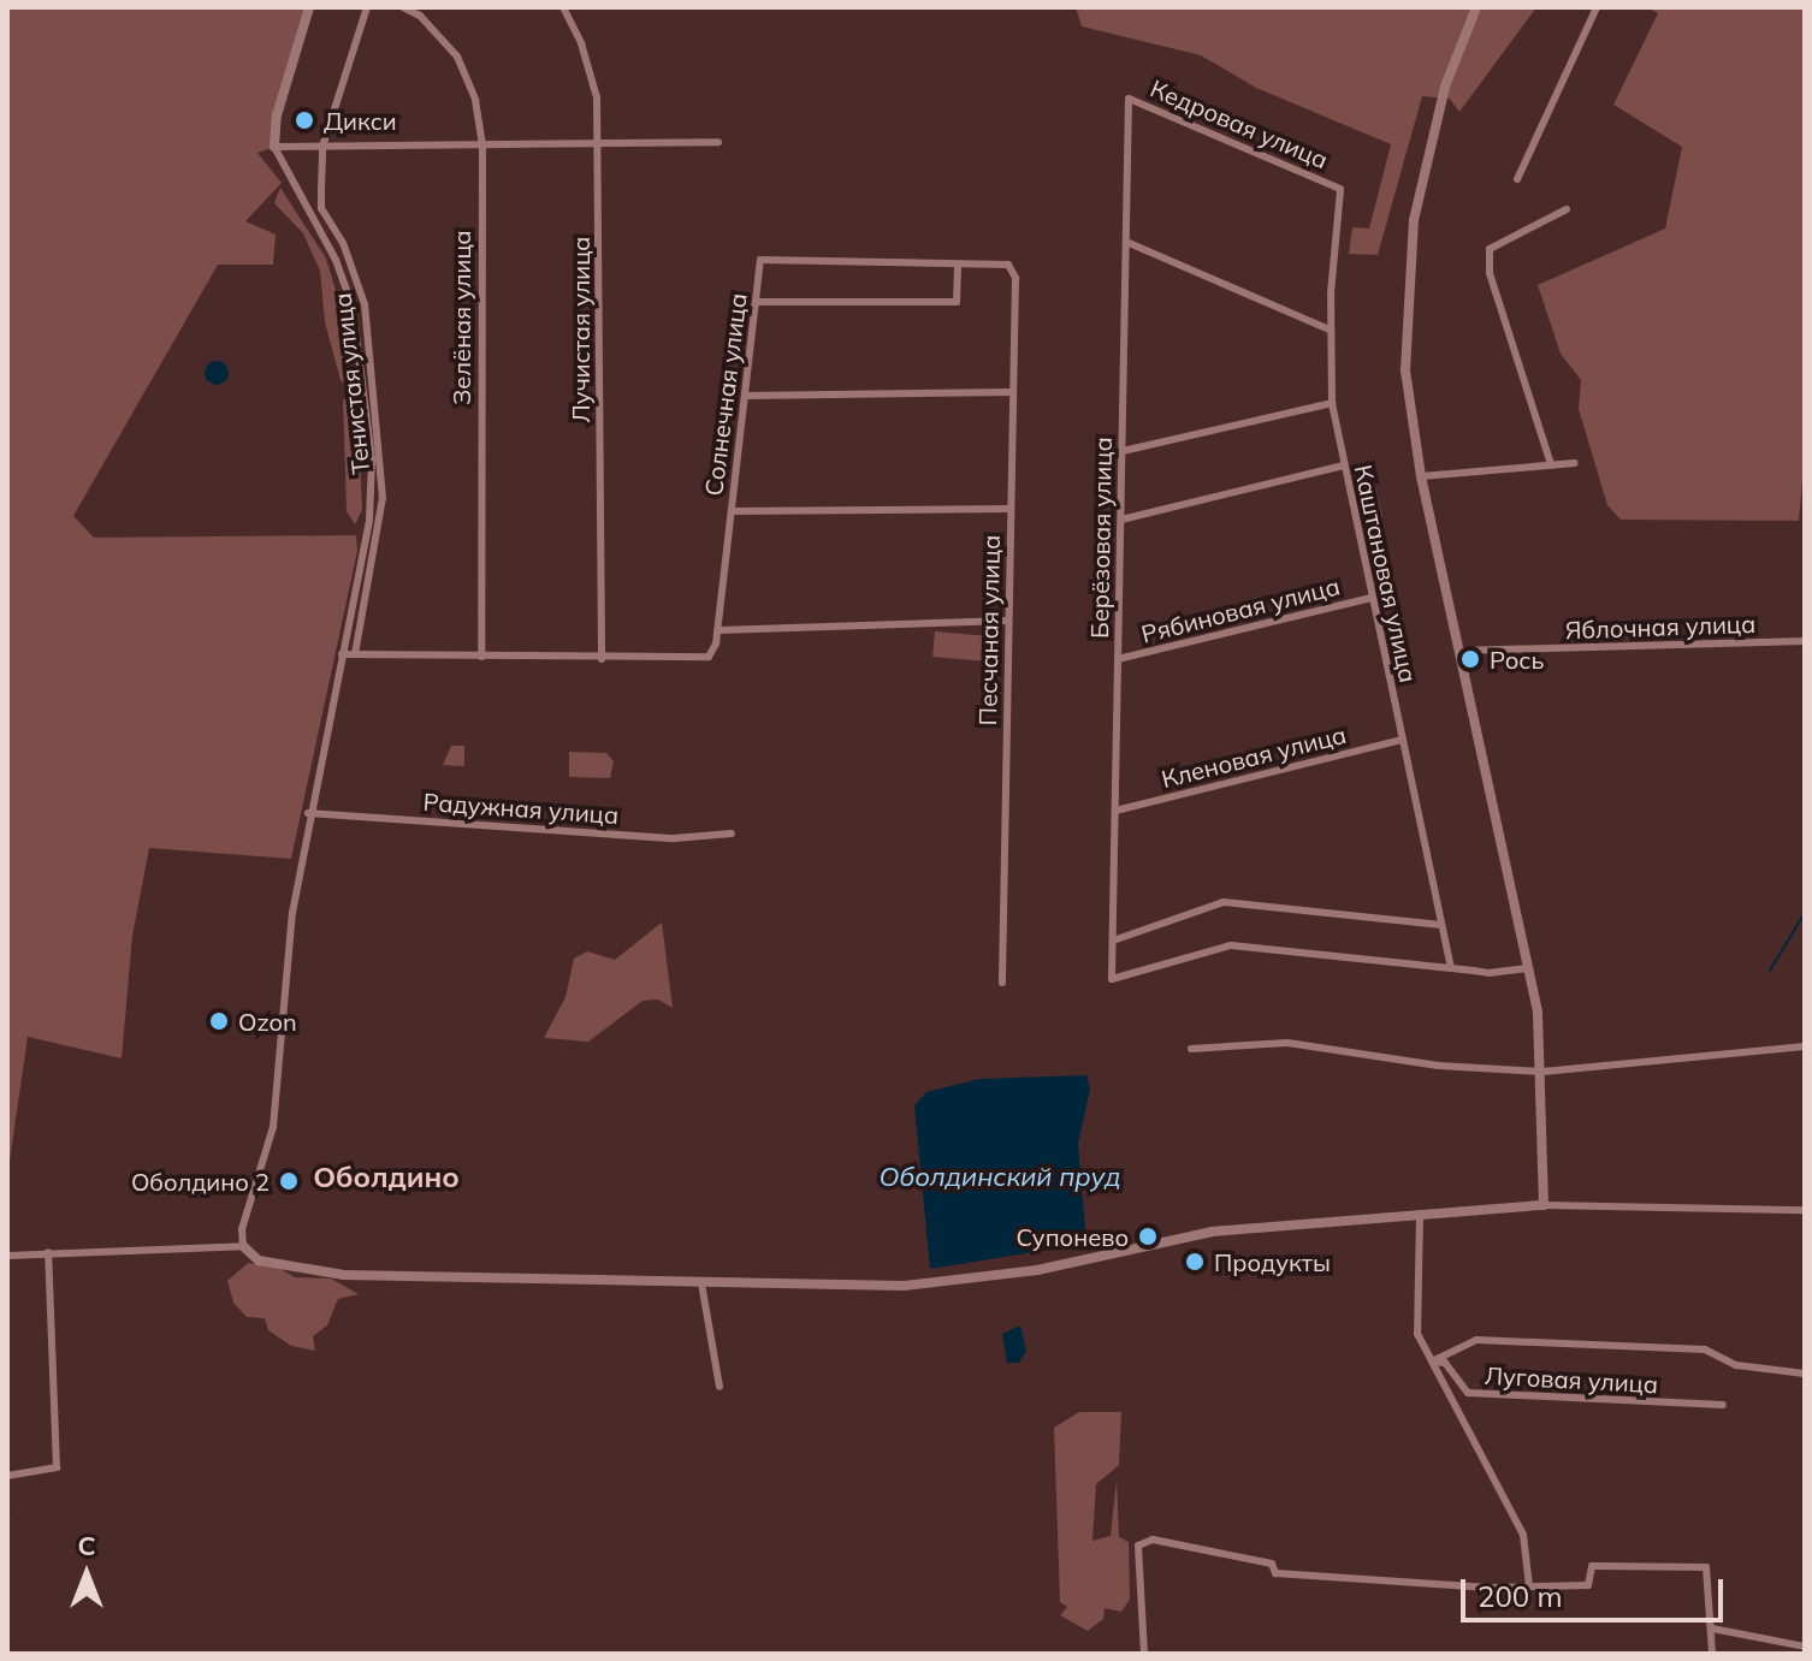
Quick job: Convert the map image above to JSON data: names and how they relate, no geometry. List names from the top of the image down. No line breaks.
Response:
{"streets":{"street":["Кедровая улица","Зелёная улица","Лучистая улица","Тенистая улица","Солнечная улица","Берёзовая улица","Каштановая улица","Рябиновая улица","Яблочная улица","Песчаная улица","Кленовая улица","Радужная улица","Луговая улица"]},"crossings":[["Кедровая улица","Берёзовая улица"],["Кедровая улица","Каштановая улица"],["Солнечная улица","Песчаная улица"],["Берёзовая улица","Каштановая улица"],["Берёзовая улица","Рябиновая улица"],["Берёзовая улица","Кленовая улица"],["Каштановая улица","Рябиновая улица"],["Каштановая улица","Кленовая улица"]],"districts":["Оболдино"],"water":["Оболдинский пруд"],"places":["Дикси","Рось","Ozon","Оболдино 2","Супонево","Продукты"],"scale_bar":"200 m","north":"top"}
